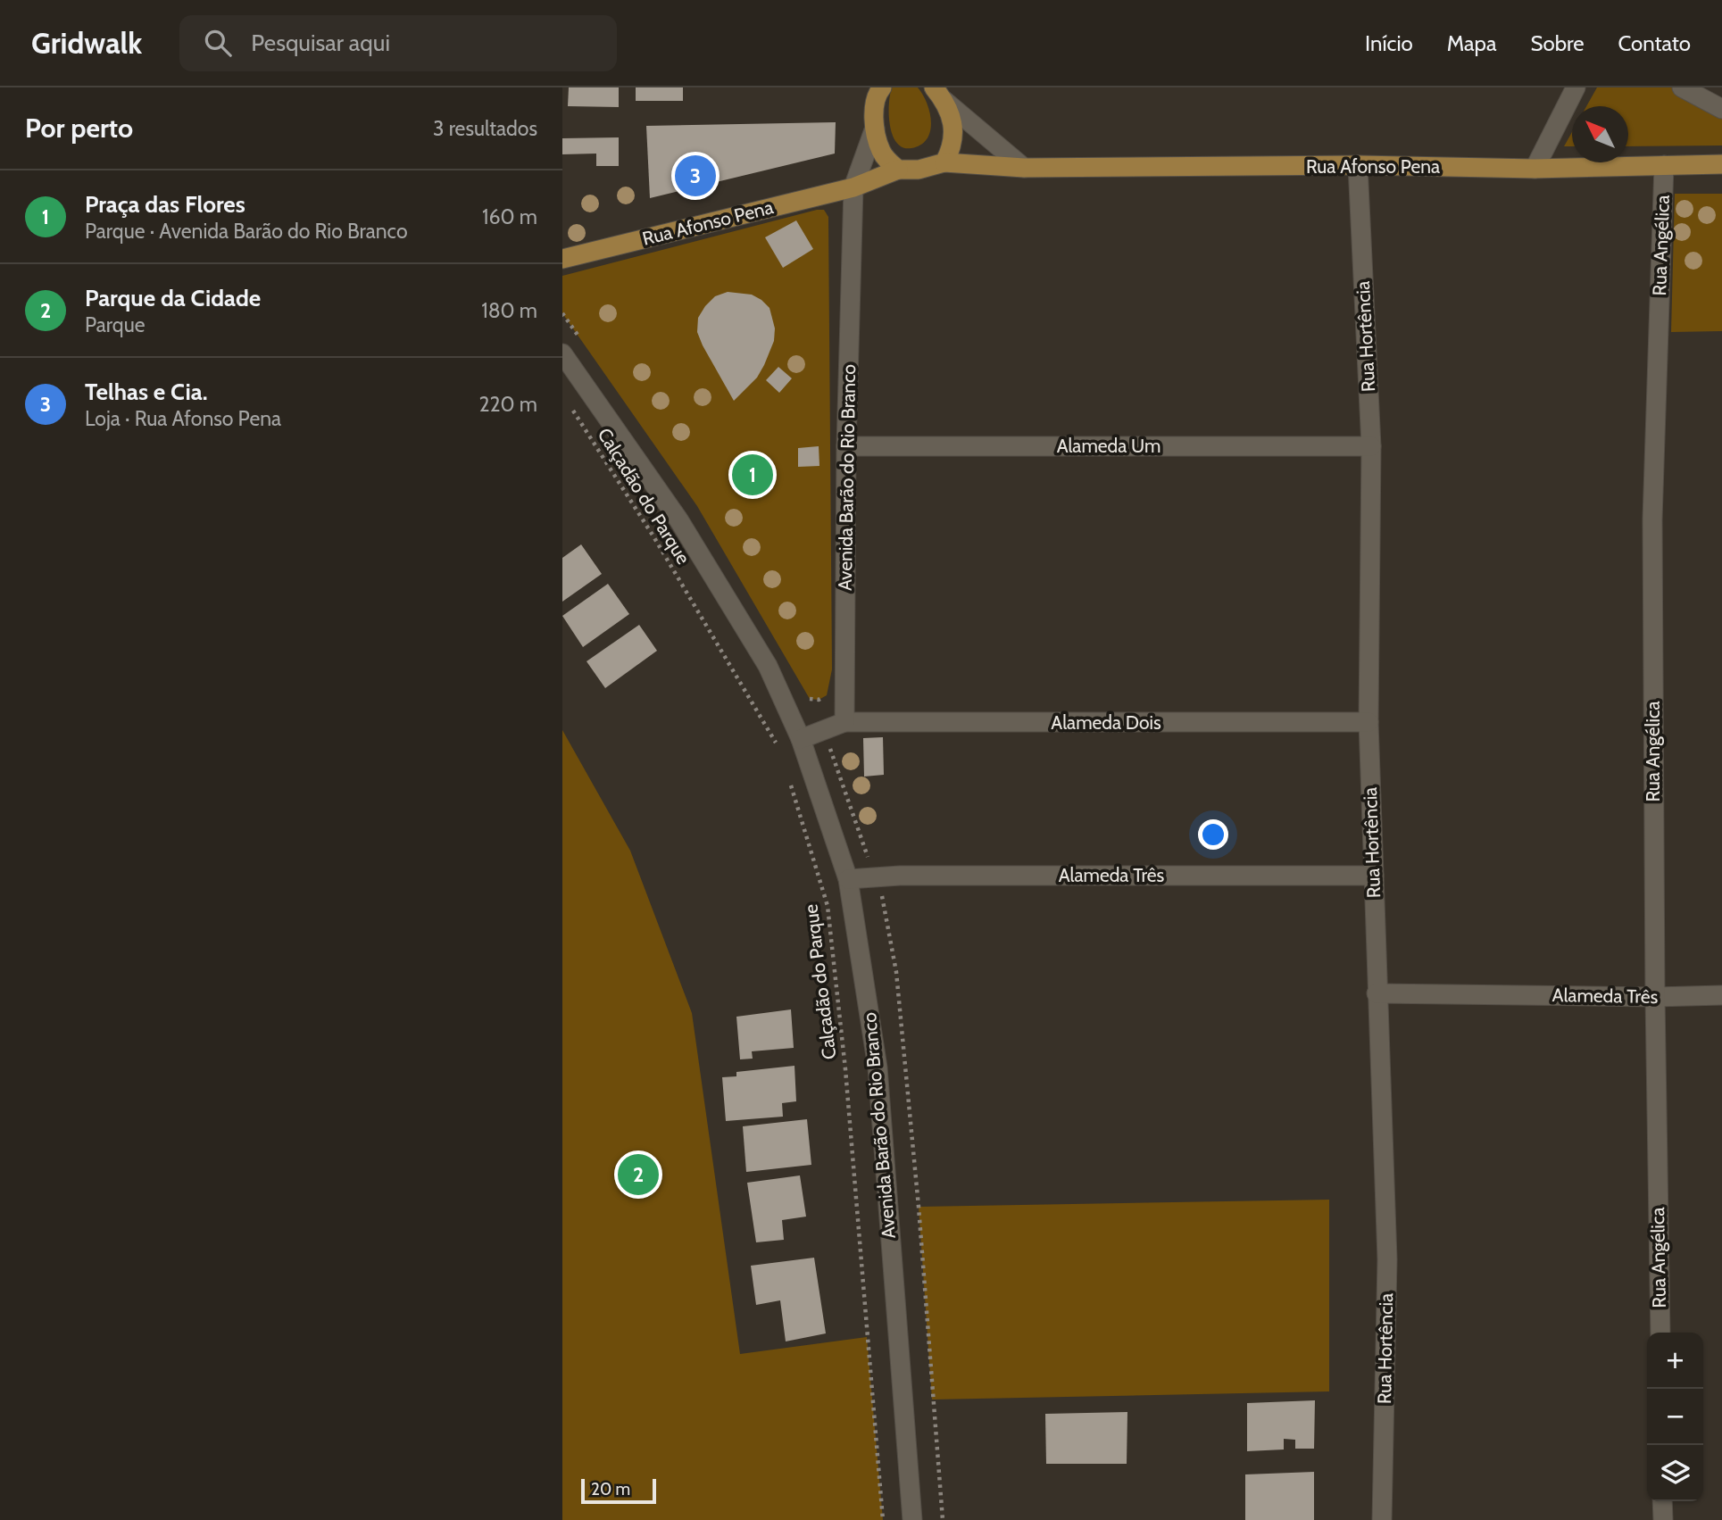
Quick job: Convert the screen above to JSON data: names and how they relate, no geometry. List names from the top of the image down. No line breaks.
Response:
{"streets":{"main road":["Rua Afonso Pena"],"street":["Rua Angélica","Rua Hortência","Alameda Um","Avenida Barão do Rio Branco","Alameda Dois","Alameda Três"],"path":["Calçadão do Parque"]},"crossings":[["Rua Afonso Pena","Rua Angélica"],["Rua Afonso Pena","Rua Hortência"],["Rua Afonso Pena","Avenida Barão do Rio Branco"],["Rua Angélica","Alameda Três"],["Rua Hortência","Alameda Um"],["Rua Hortência","Alameda Dois"],["Rua Hortência","Alameda Três"],["Alameda Um","Avenida Barão do Rio Branco"],["Avenida Barão do Rio Branco","Alameda Dois"],["Avenida Barão do Rio Branco","Alameda Três"]],"scale_bar":"20 m","north":"top left","page":{"header":"Gridwalk","search":"Pesquisar aqui","nav":["Início","Mapa","Sobre","Contato"],"heading":["Por perto","3 resultados"],"pins":["3","1","2"],"list":[{"mark":"1","name":"Praça das Flores","note":"Parque · Avenida Barão do Rio Branco","value":"160 m"},{"mark":"2","name":"Parque da Cidade","note":"Parque","value":"180 m"},{"mark":"3","name":"Telhas e Cia.","note":"Loja · Rua Afonso Pena","value":"220 m"}],"map_buttons":["+","−"],"scale":"20 m"}}
